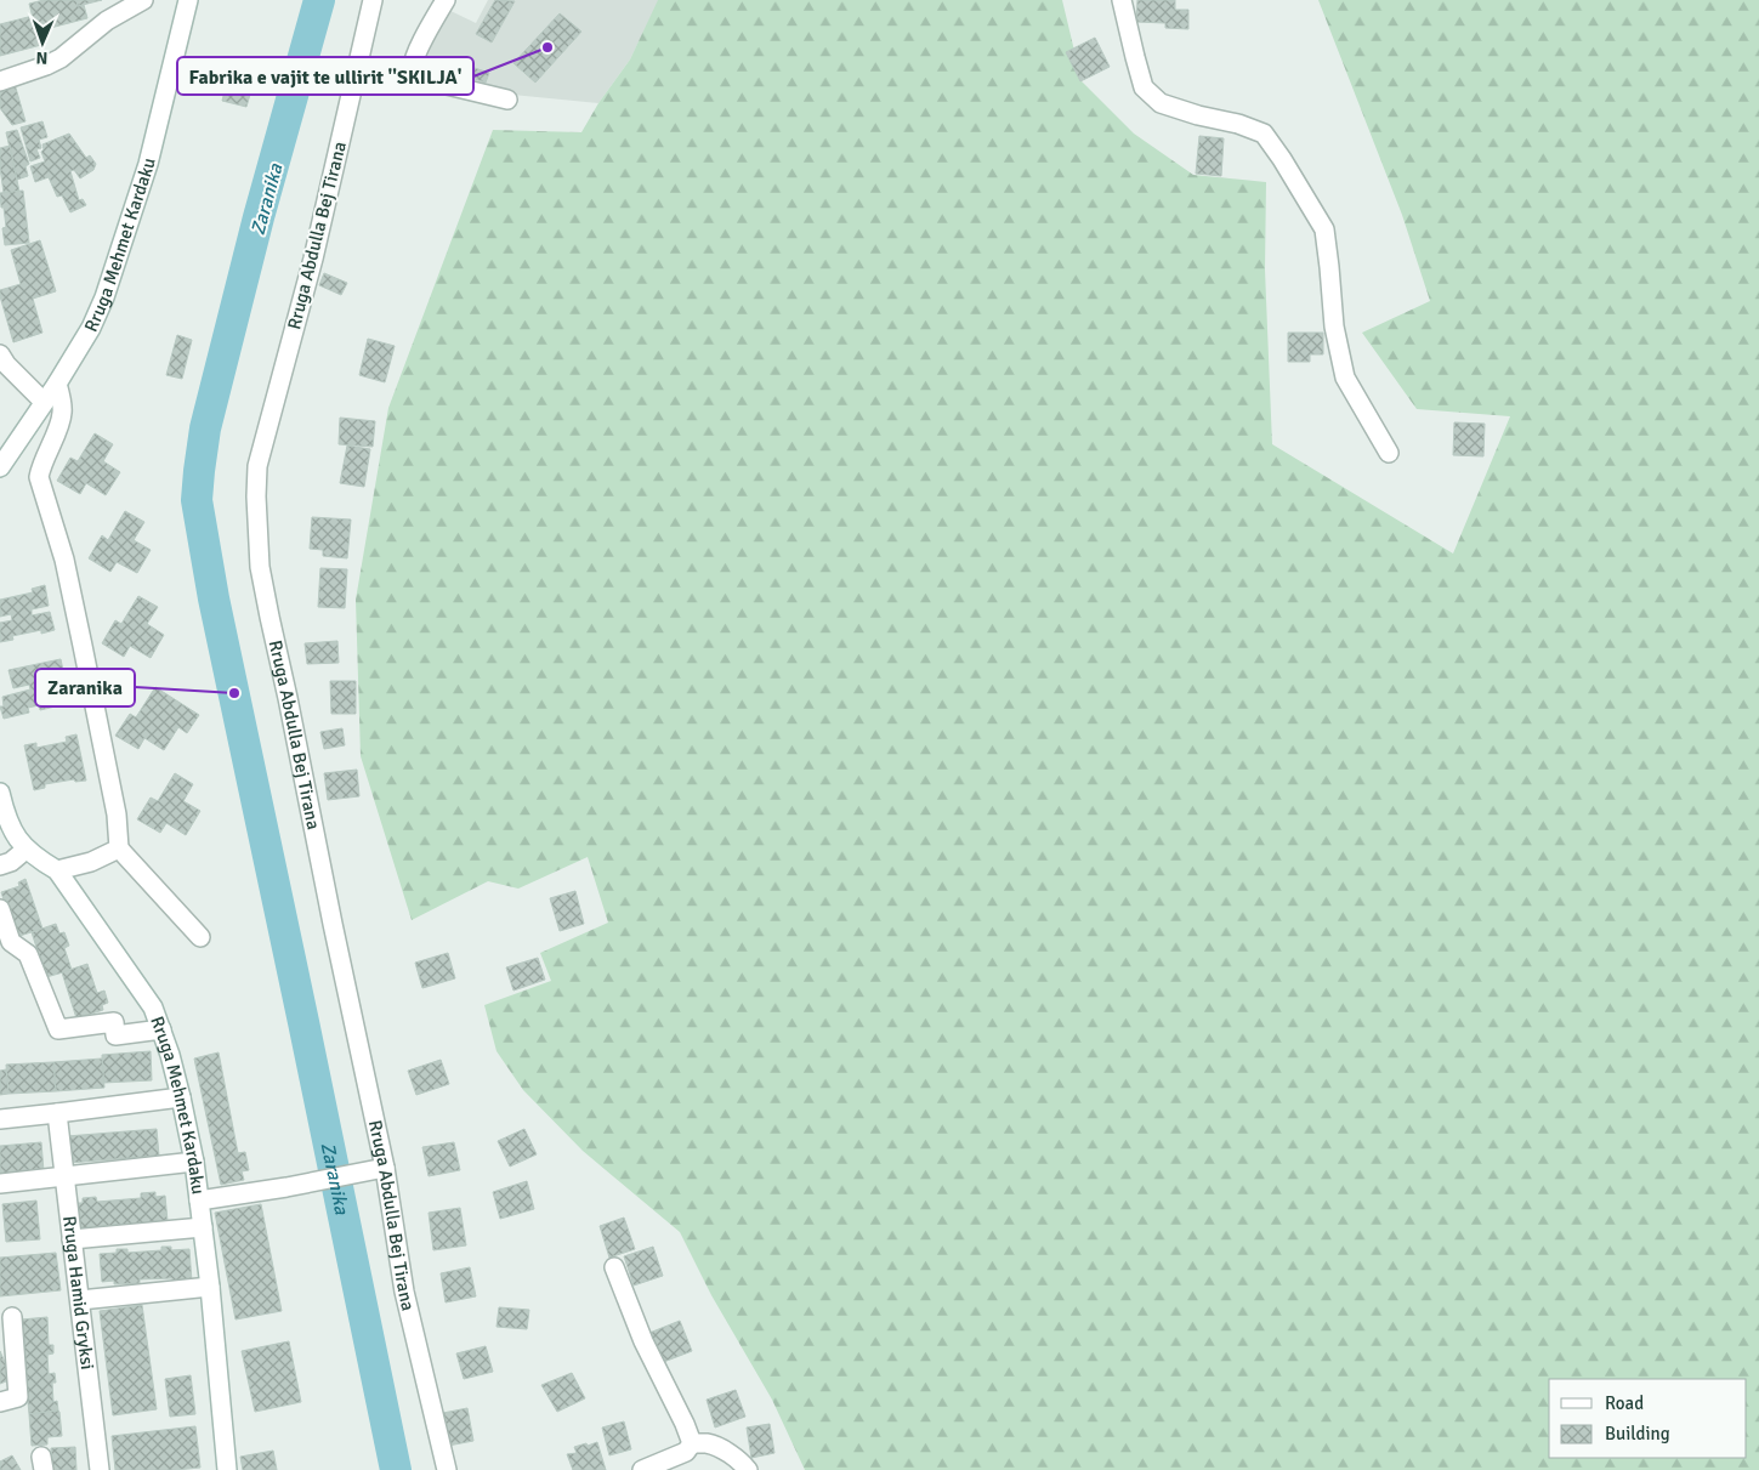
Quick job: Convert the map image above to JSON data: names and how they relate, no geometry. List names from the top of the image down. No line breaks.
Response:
{"streets":{"street":["Rruga Abdulla Bej Tirana","Rruga Mehmet Kardaku","Rruga Hamid Gryksi"]},"water":["Zaranika"],"places":["Fabrika e vajit te ullirit ''SKILJA'","Zaranika"],"legend":["Road","Building"],"north":"bottom"}
